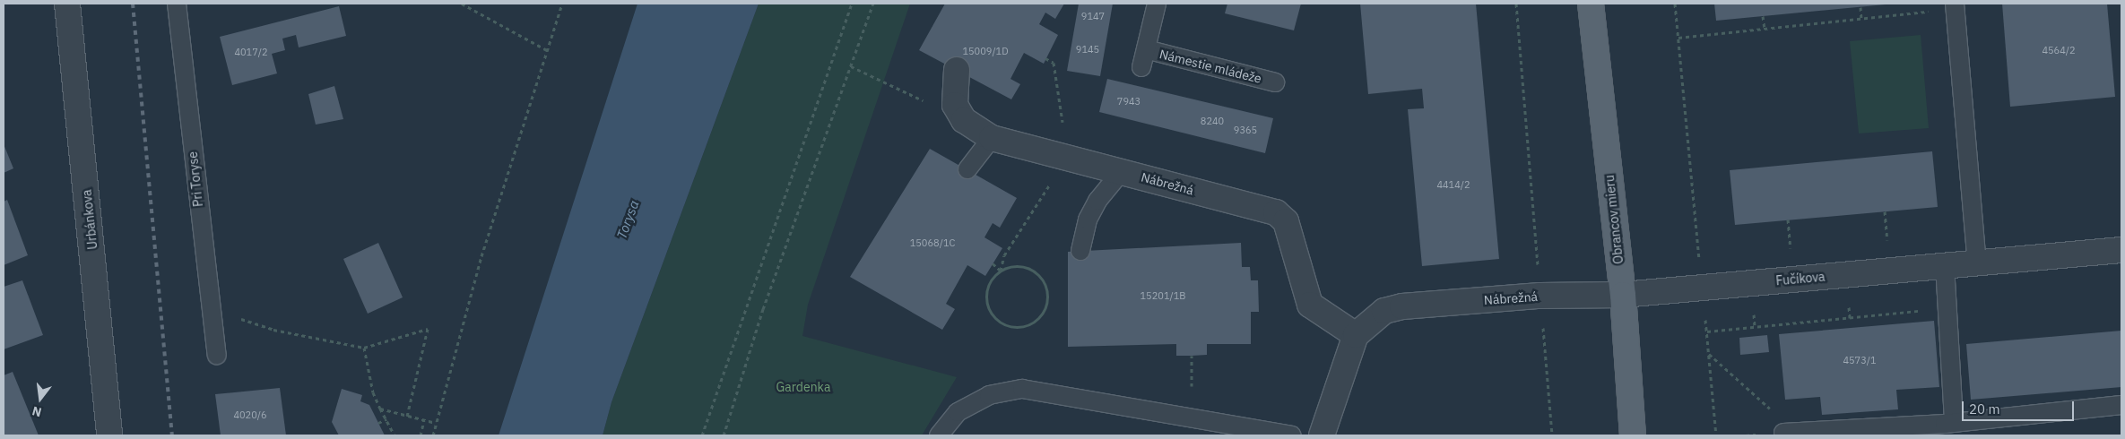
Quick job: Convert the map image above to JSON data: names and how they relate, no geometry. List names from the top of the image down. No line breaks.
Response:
{"streets":{"main road":["Obrancov mieru"],"street":["Nábrežná","Urbánkova","Fučíkova"],"lane":["Námestie mládeže","Pri Toryse"]},"crossings":[["Nábrežná","Obrancov mieru"],["Nábrežná","Fučíkova"],["Obrancov mieru","Fučíkova"]],"water":["Torysa"],"parks":["Gardenka"],"house_numbers":["9147","9145","4564/2","15009/1D","4017/2","7943","8240","9365","4414/2","15068/1C","15201/1B","4573/1","4020/6"],"scale_bar":"20 m","north":"bottom"}
